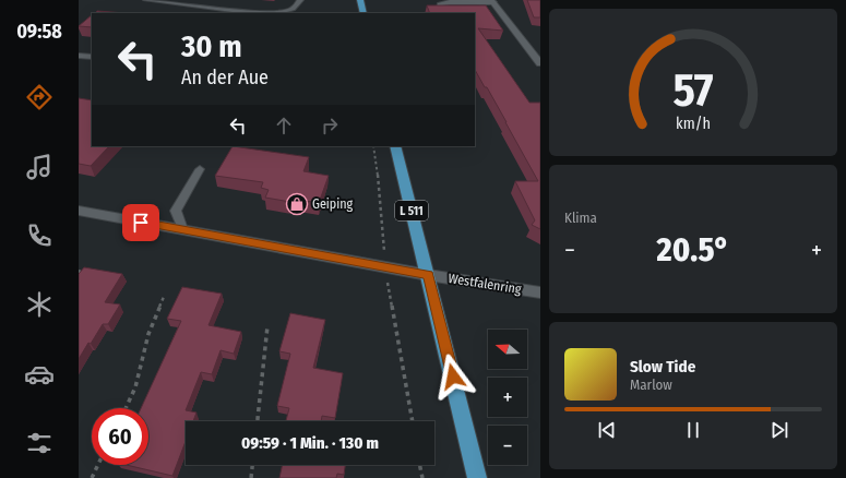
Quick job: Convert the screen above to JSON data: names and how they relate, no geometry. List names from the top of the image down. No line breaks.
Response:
{"streets":{"main road":["L 511"],"street":["Westfalenring"]},"crossings":[["L 511","Westfalenring"]],"places":{"shop":["Geiping"]},"north":"left","page":{"tabs":"09:58","turn":["30 m","An der Aue"],"tile":"Klima","heat":["−","20.5°","+"],"map_buttons":["+","−"],"song":["Slow Tide","Marlow"],"limit":"60","trip":"09:59 · 1 Min. · 130 m","gauge":["57","km/h"]}}
